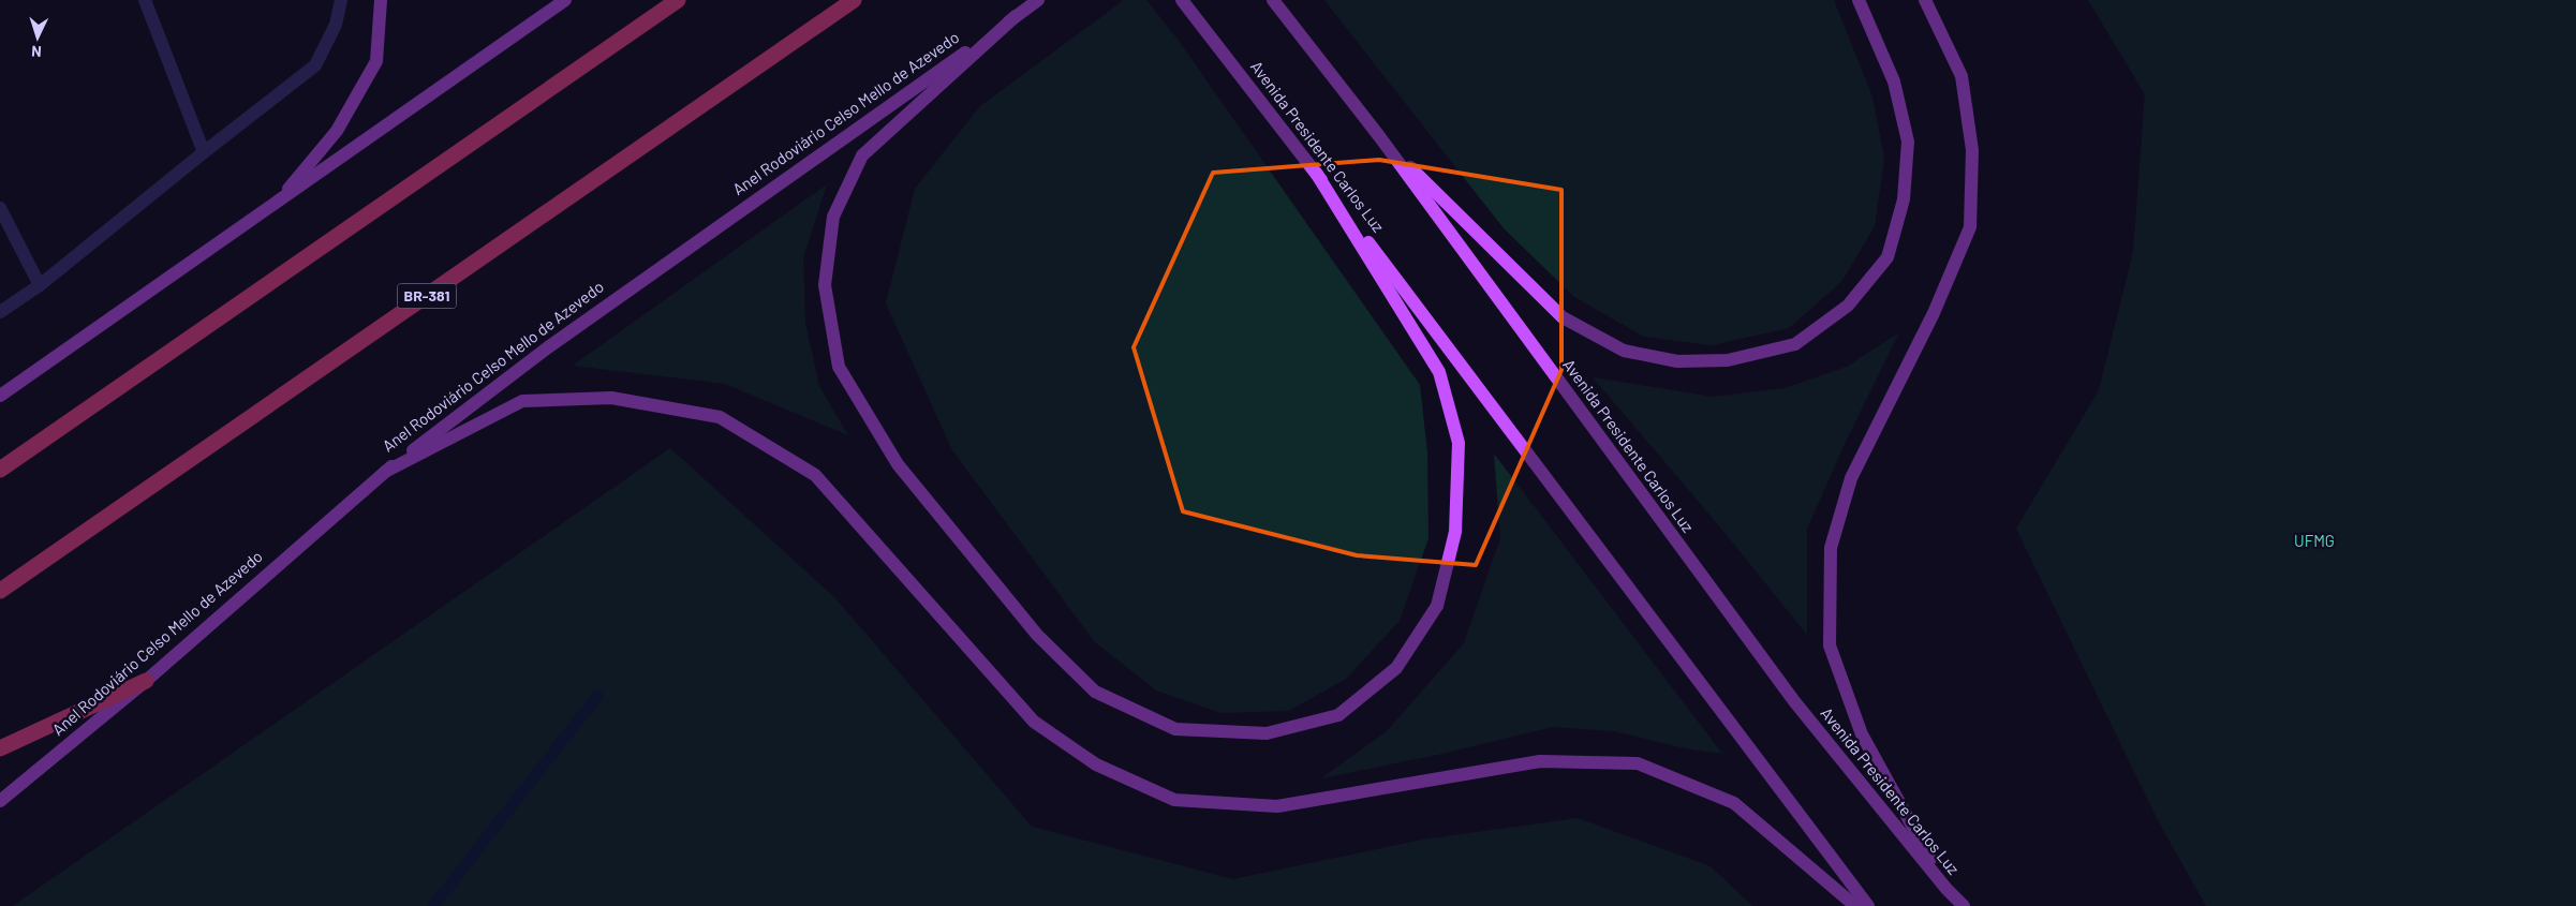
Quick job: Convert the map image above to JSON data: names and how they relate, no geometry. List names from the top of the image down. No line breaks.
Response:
{"streets":{"highway":["BR-381"],"main road":["Anel Rodoviário Celso Mello de Azevedo","Avenida Presidente Carlos Luz"]},"parks":["UFMG"],"north":"bottom"}
